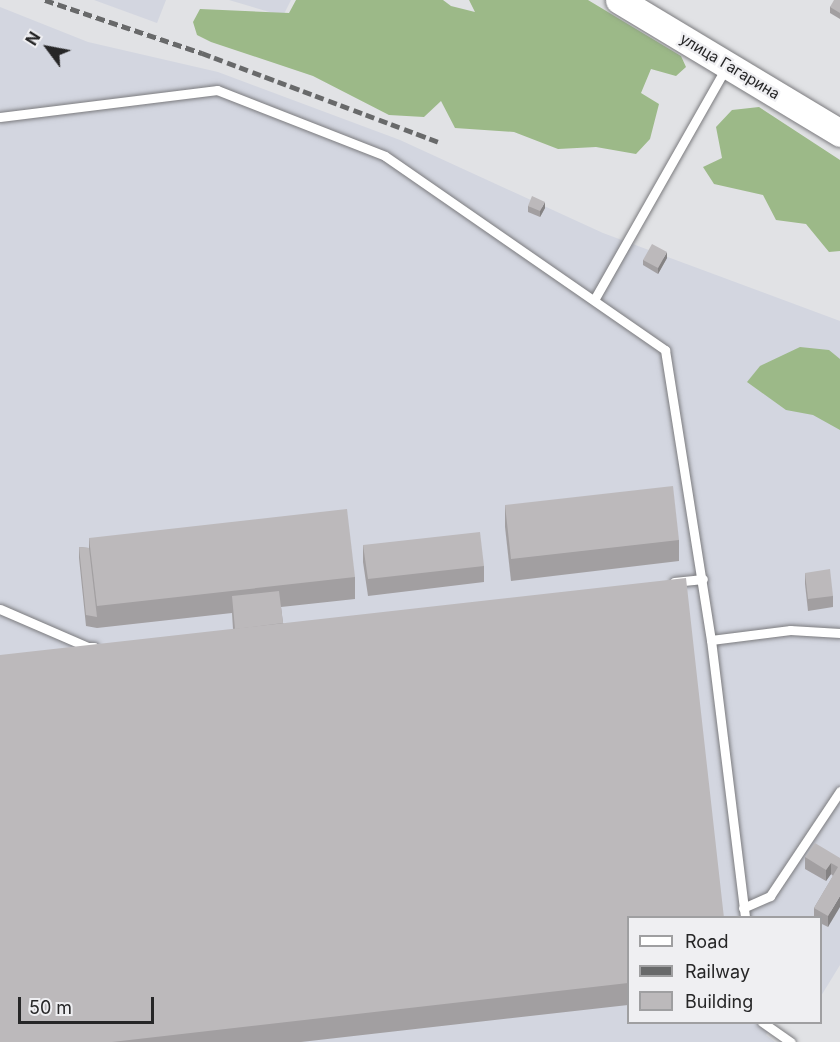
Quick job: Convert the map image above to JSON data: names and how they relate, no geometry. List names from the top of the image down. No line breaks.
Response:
{"streets":{"main road":["улица Гагарина"]},"legend":["Road","Railway","Building"],"scale_bar":"50 m","north":"top left"}
